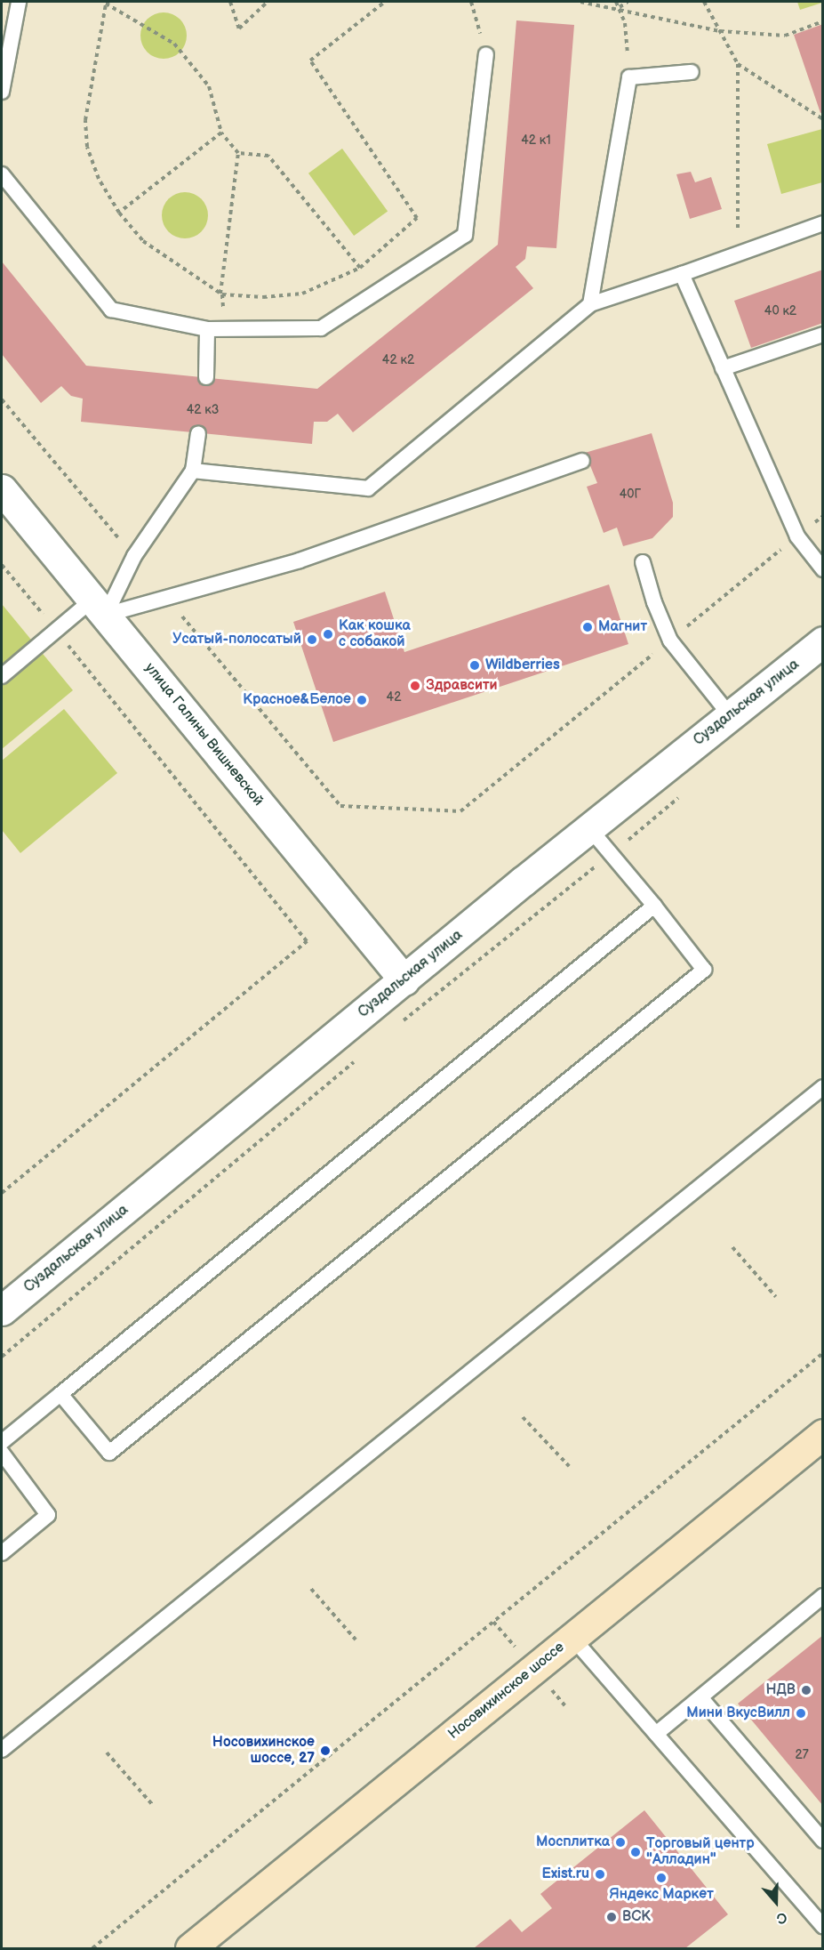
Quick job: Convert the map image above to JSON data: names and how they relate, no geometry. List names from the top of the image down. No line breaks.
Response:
{"streets":{"main road":["Носовихинское шоссе"],"street":["Суздальская улица","улица Галины Вишневской"]},"crossings":[["Суздальская улица","улица Галины Вишневской"]],"places":["Магнит","Как кошка с собакой","Усатый-полосатый","Wildberries","Здравсити","Красное&Белое","НДВ","Мини ВкусВилл","Носовихинское шоссе, 27","Мосплитка","Торговый центр \"Алладин\"","Exist.ru","Яндекс Маркет","ВСК"],"house_numbers":["42 к1","40 к2","42 к2","42 к3","40Г","42","27"],"north":"bottom"}
